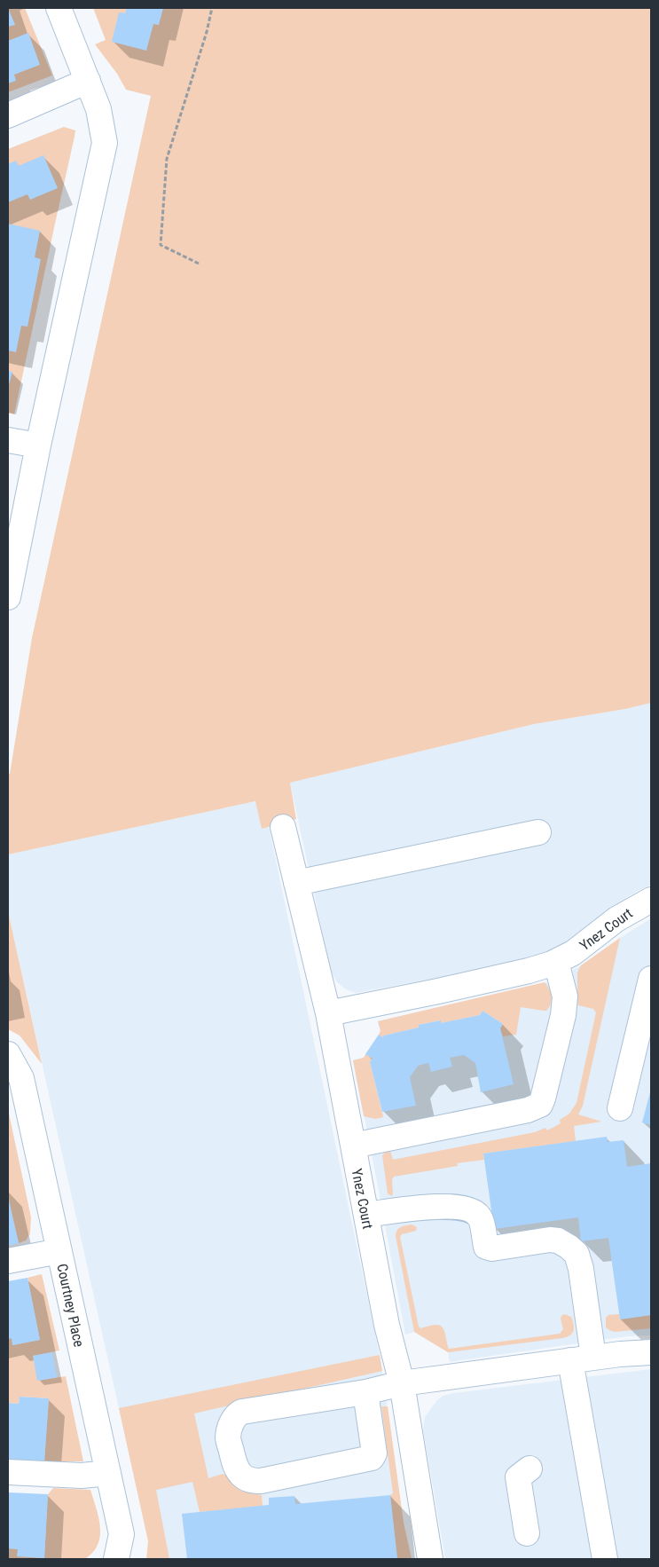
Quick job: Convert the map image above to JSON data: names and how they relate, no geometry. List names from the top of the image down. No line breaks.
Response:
{"streets":{"street":["Ynez Court","Courtney Place"]}}
